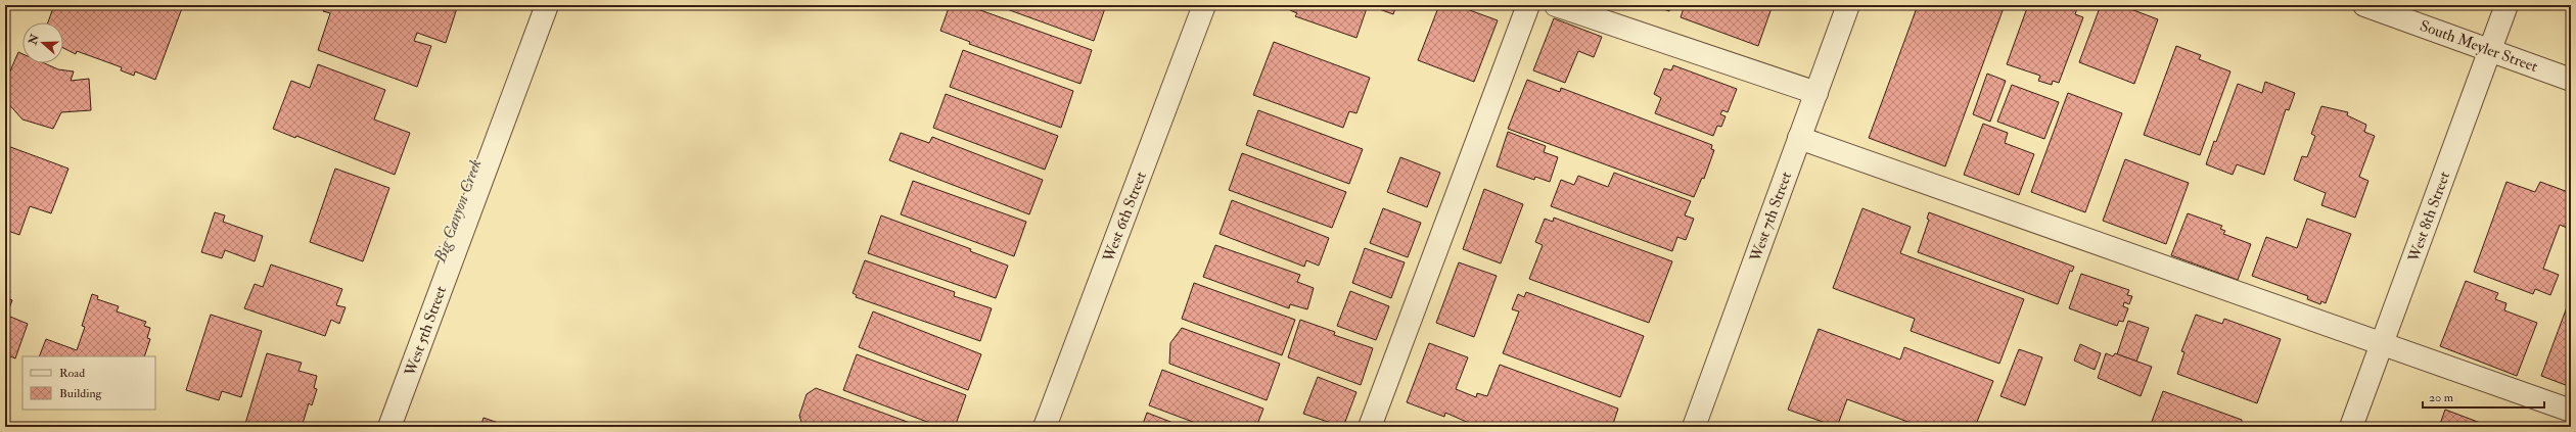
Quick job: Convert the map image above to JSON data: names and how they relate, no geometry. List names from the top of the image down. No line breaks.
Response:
{"streets":{"street":["South Meyler Street","West 6th Street","West 7th Street","West 8th Street","West 5th Street"]},"crossings":[["South Meyler Street","West 8th Street"]],"water":["Big Canyon Creek"],"legend":["Road","Building"],"scale_bar":"20 m","north":"left"}
